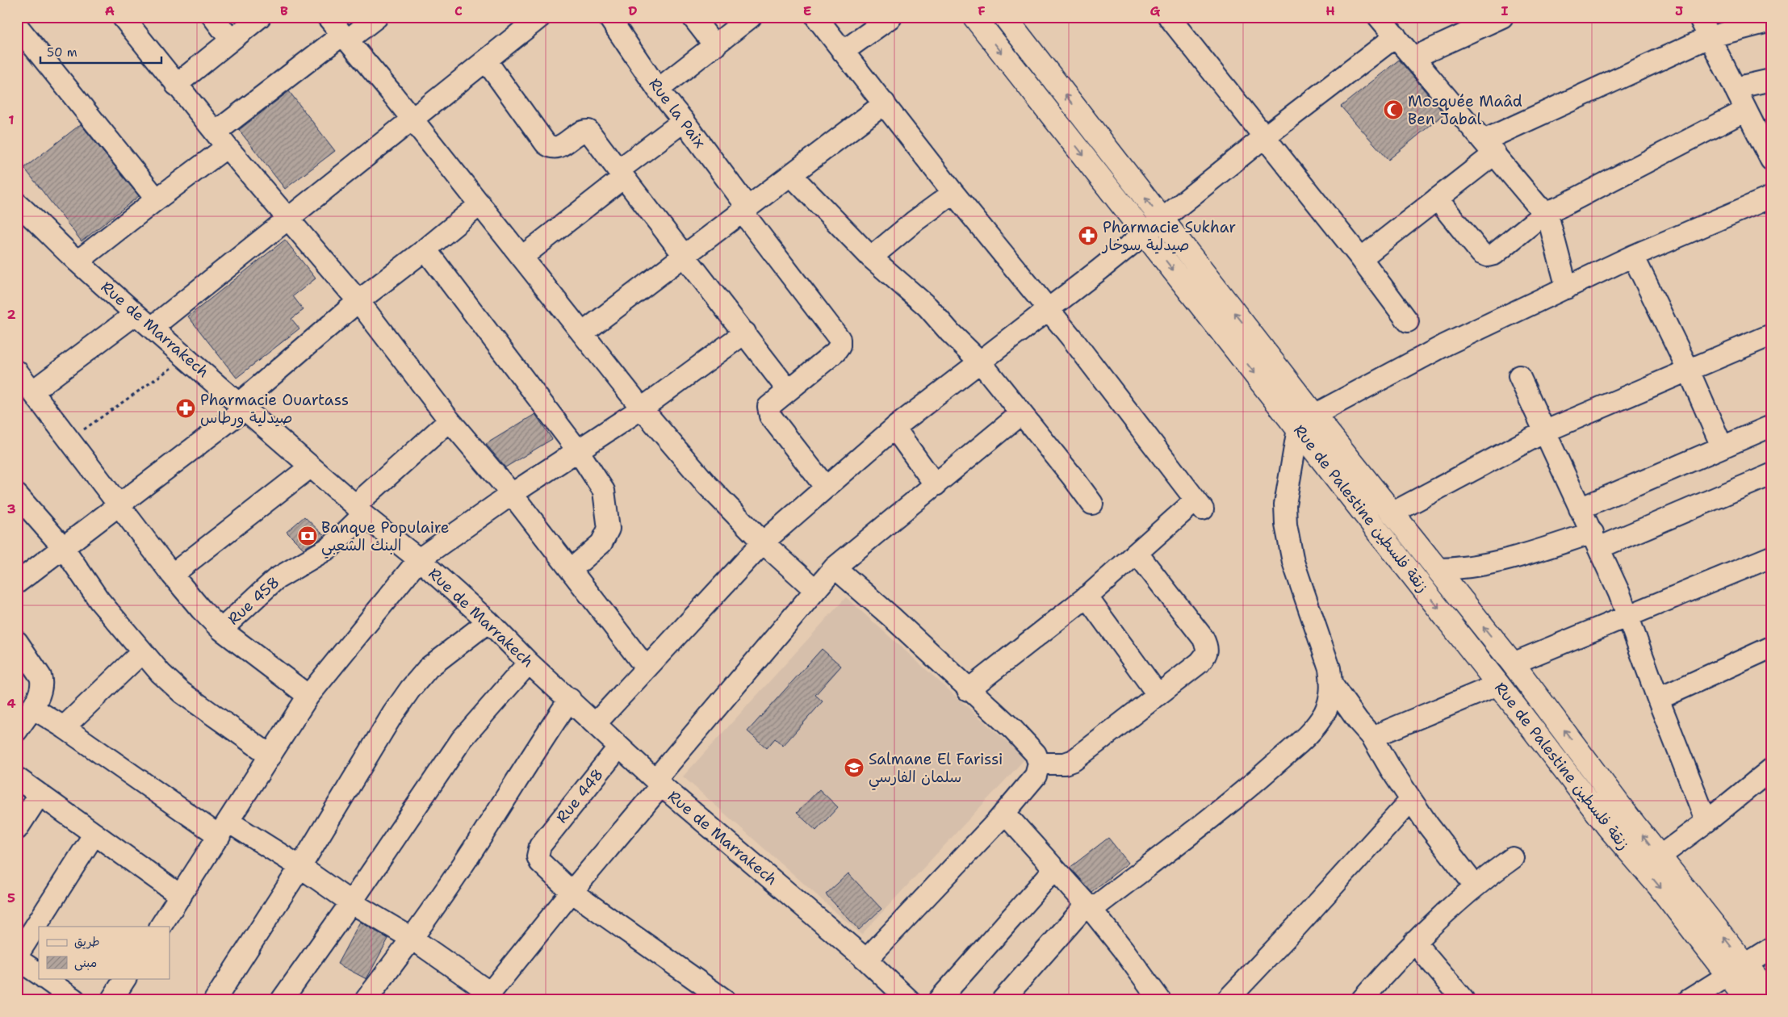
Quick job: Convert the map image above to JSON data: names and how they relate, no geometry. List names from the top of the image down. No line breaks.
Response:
{"streets":{"main road":["Rue de Palestine زنقة فلسطين"],"street":["Rue la Paix","Rue de Marrakech","Rue 458","Rue 448"]},"crossings":[["Rue de Marrakech","Rue 458"],["Rue de Marrakech","Rue 448"]],"places":{"mosque":["Mosquée Maâd Ben Jabal"],"pharmacy":["Pharmacie Sukhar صيدلية سوخار","Pharmacie Ouartass صيدلية ورطاس"],"bank":["Banque Populaire البنك الشعبي"],"school or university":["Salmane El Farissi سلمان الفارسي"]},"legend":["طريق","مبنى"],"scale_bar":"50 m","grid":{"columns":["A","B","C","D","E","F","G","H","I","J"],"rows":["1","2","3","4","5"]}}
